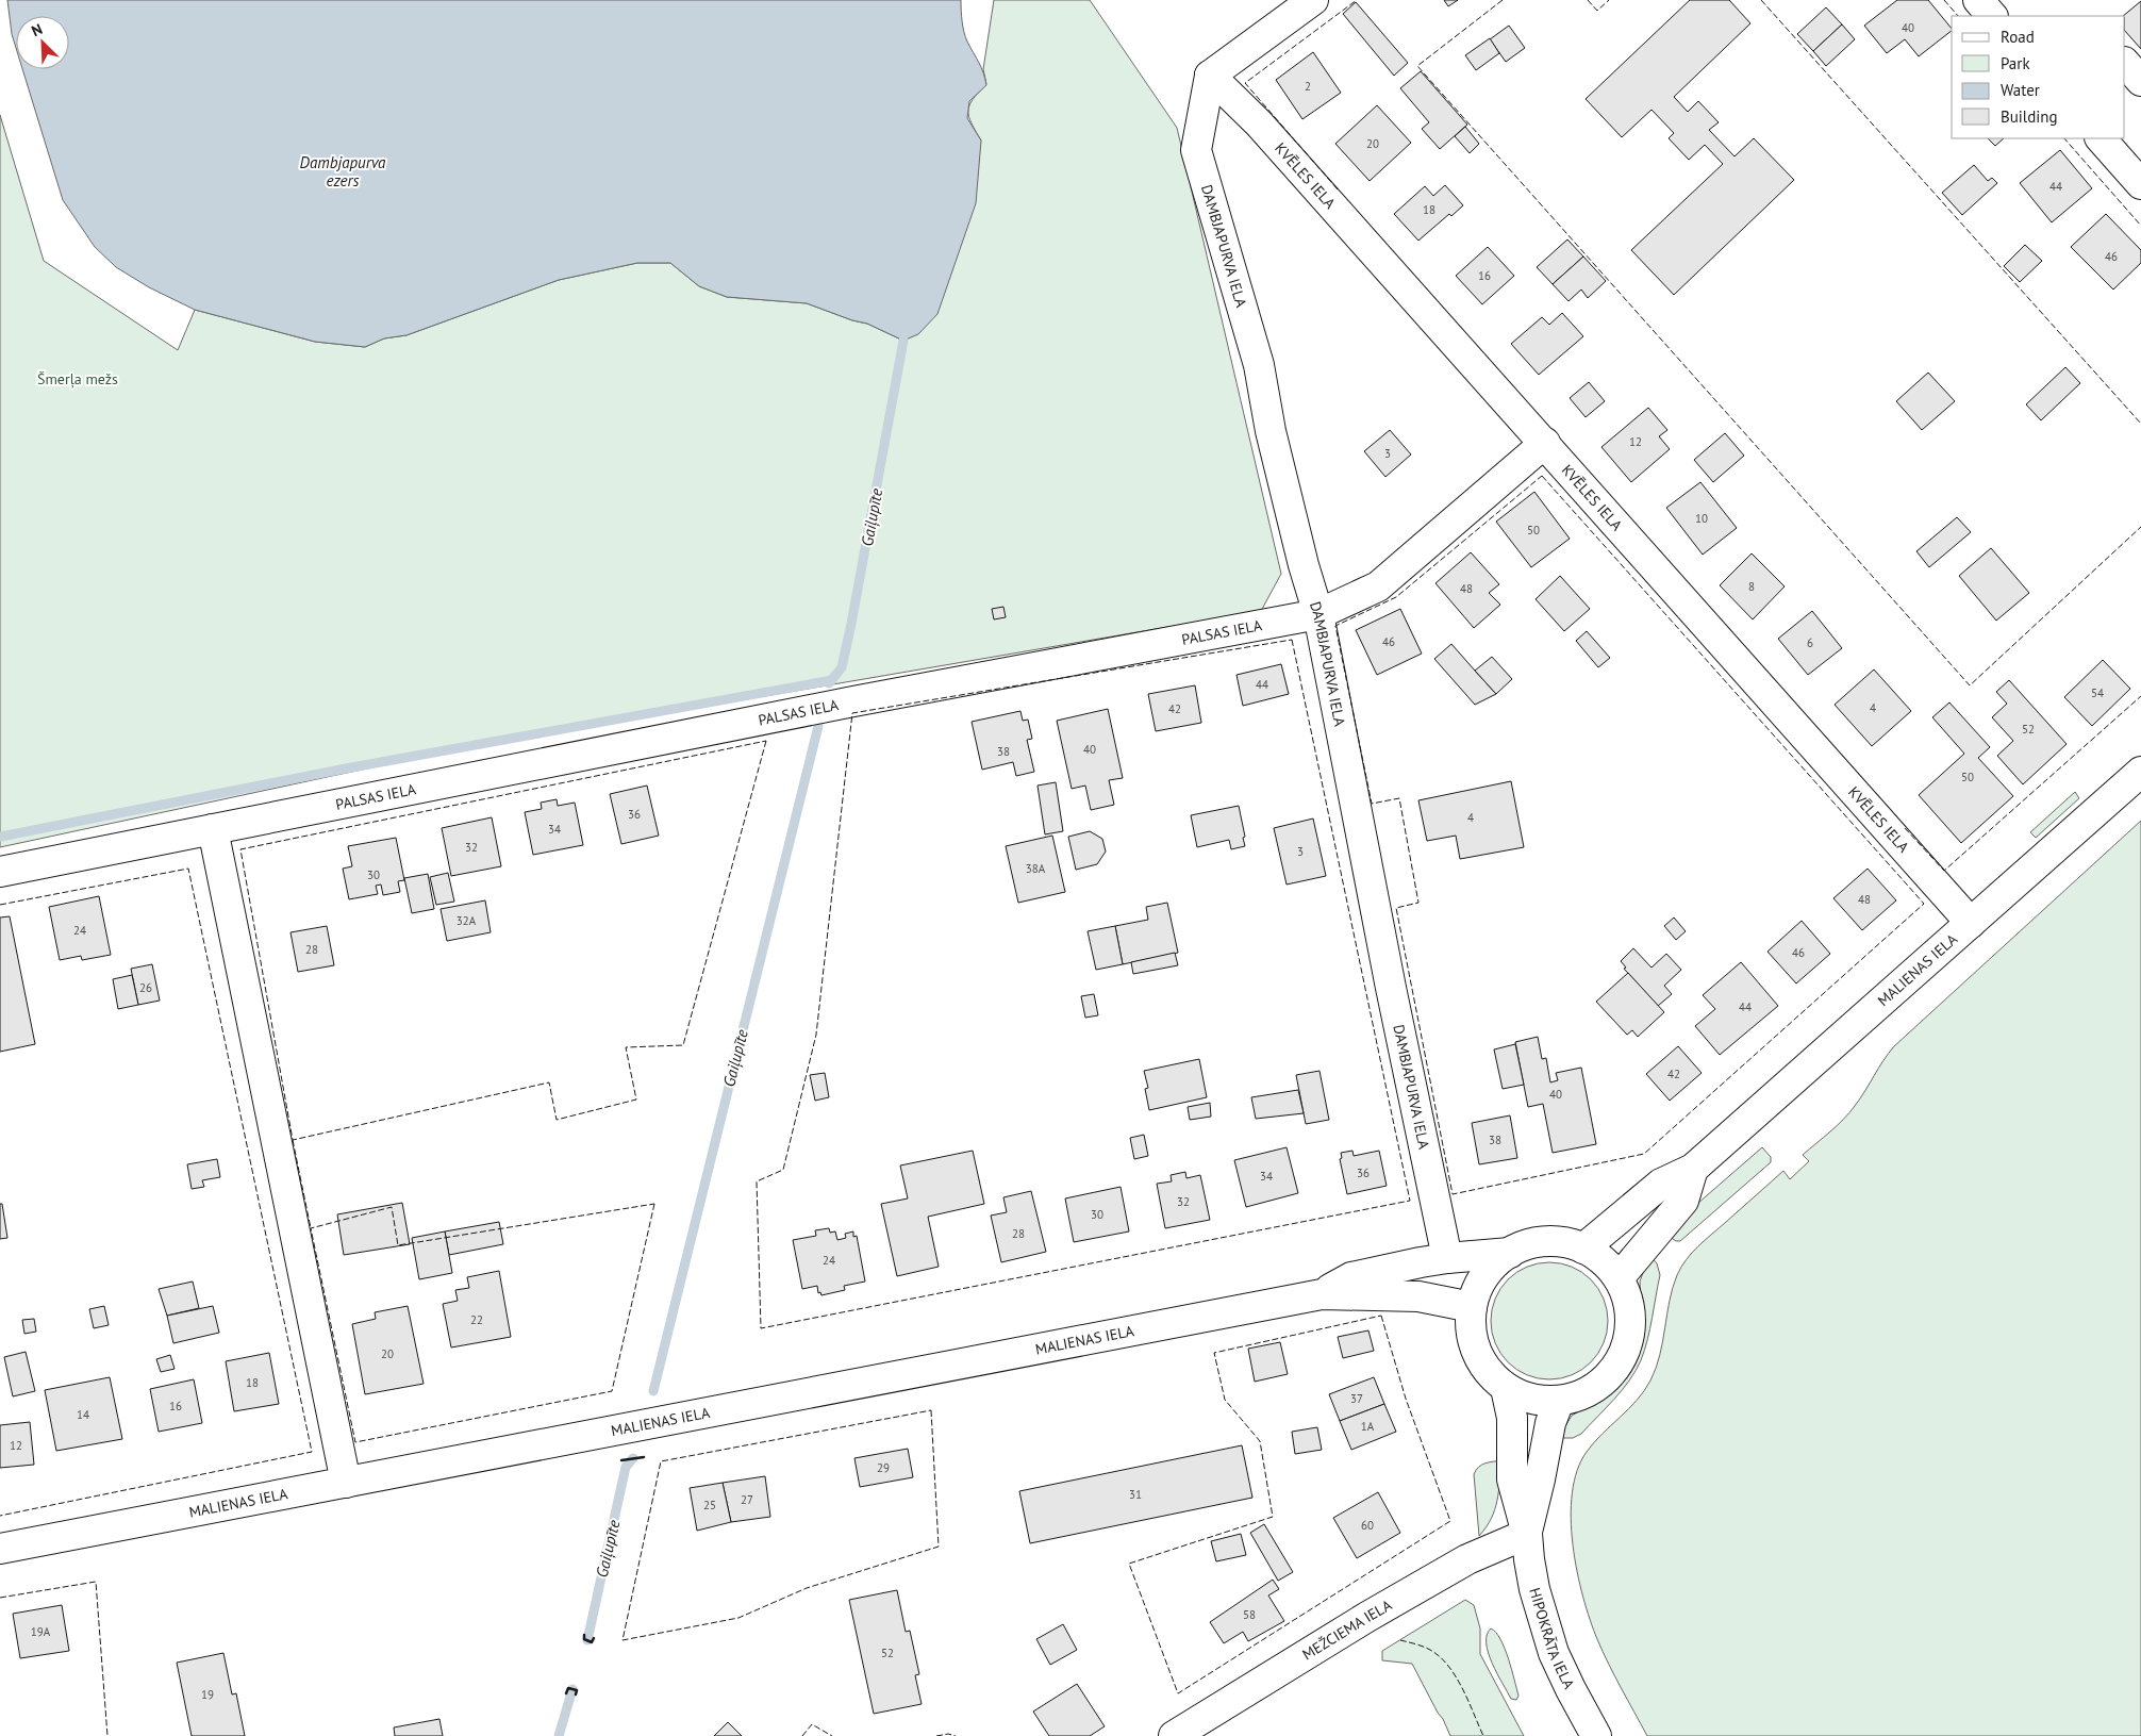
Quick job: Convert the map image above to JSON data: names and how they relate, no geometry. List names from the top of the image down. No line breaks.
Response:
{"streets":{"street":["KVĒLES IELA","DAMBJAPURVA IELA","PALSAS IELA","MALIENAS IELA","MEŽCIEMA IELA","HIPOKRĀTA IELA"]},"crossings":[["KVĒLES IELA","DAMBJAPURVA IELA"],["KVĒLES IELA","PALSAS IELA"],["KVĒLES IELA","MALIENAS IELA"],["DAMBJAPURVA IELA","PALSAS IELA"],["DAMBJAPURVA IELA","MALIENAS IELA"],["MALIENAS IELA","HIPOKRĀTA IELA"],["MEŽCIEMA IELA","HIPOKRĀTA IELA"]],"water":["Dambjapurva ezers","Gaiļupīte"],"parks":["Šmerļa mežs"],"house_numbers":["40","2","20","44","18","46","16","12","3","10","50","8","48","46","6","44","54","4","42","52","40","38","50","36","4","34","32","3","38A","30","48","32A","24","28","46","26","44","42","40","38","36","34","32","30","28","24","22","20","18","37","16","14","1A","12","29","31","27","25","60","58","19A","52","19"],"legend":["Road","Park","Water","Building"],"north":"top left"}
